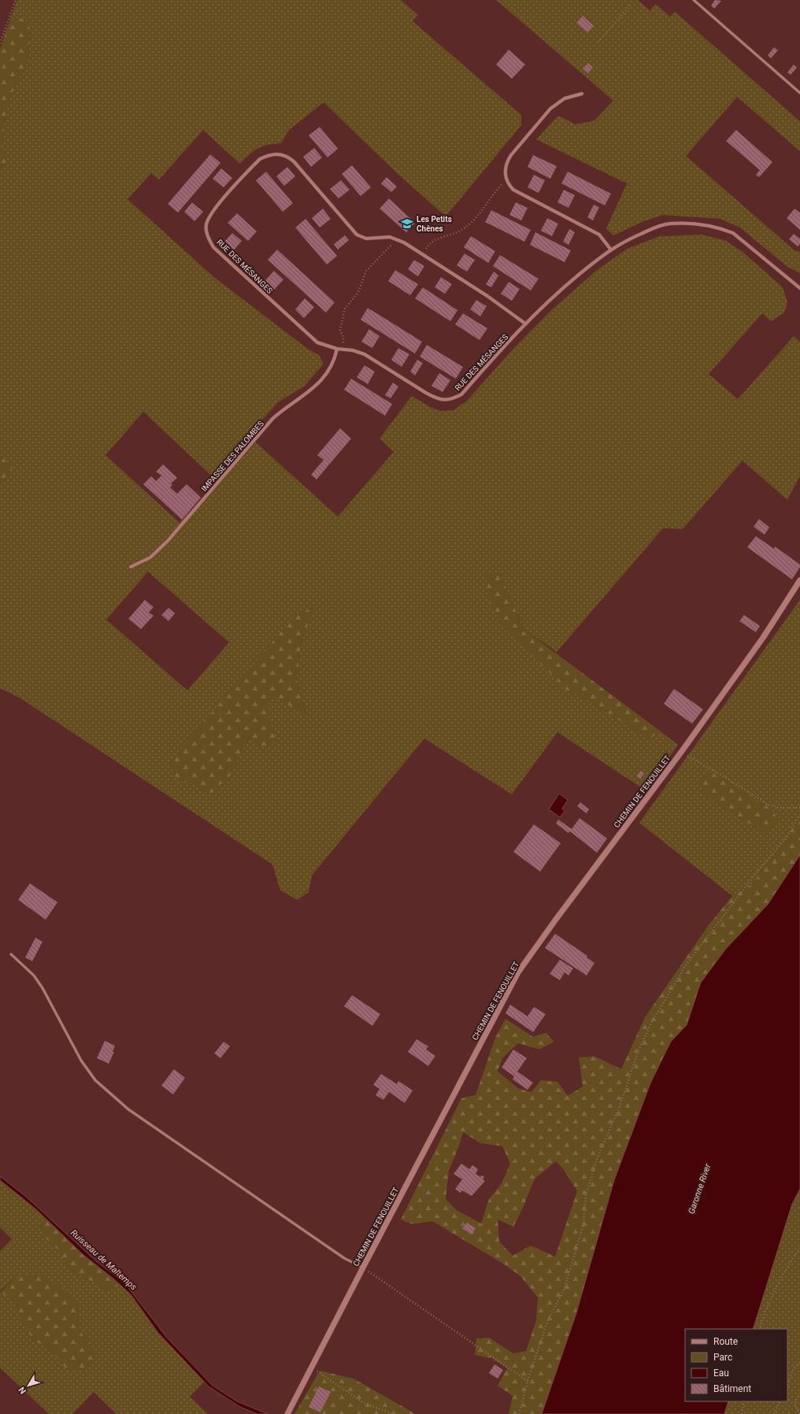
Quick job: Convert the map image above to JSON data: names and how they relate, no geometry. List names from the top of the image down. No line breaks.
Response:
{"streets":{"street":["RUE DES MÉSANGES","IMPASSE DES PALOMBES","CHEMIN DE FENOUILLET"]},"crossings":[["RUE DES MÉSANGES","IMPASSE DES PALOMBES"]],"water":["Garonne River","Ruisseau de Maltemps"],"places":{"school or university":["Les Petits Chênes"]},"legend":["Route","Parc","Eau","Bâtiment"],"north":"bottom left"}
